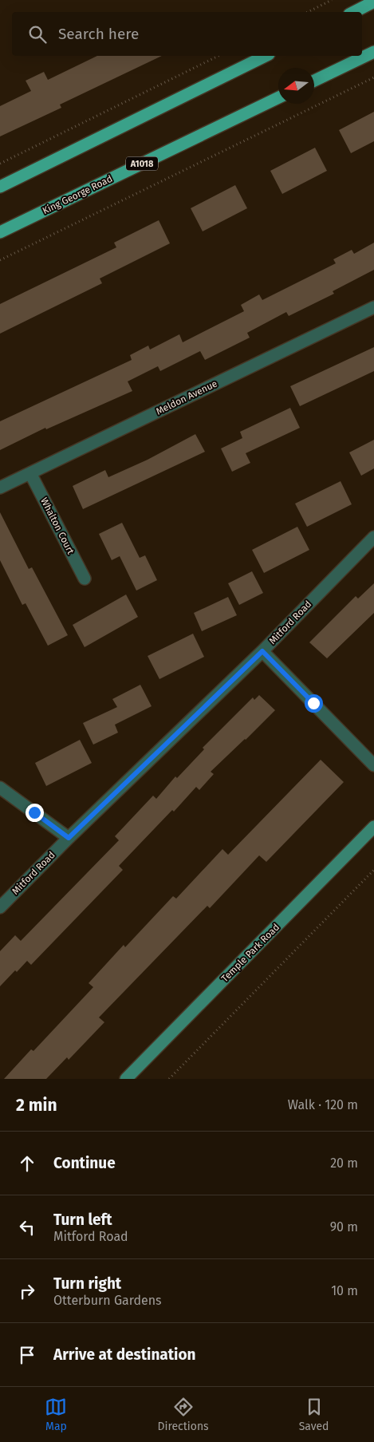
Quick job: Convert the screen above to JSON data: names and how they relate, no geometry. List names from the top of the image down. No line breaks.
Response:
{"streets":{"main road":["A1018","King George Road"],"street":["Meldon Avenue","Whalton Court","Mitford Road","Temple Park Road"]},"crossings":[["Meldon Avenue","Whalton Court"]],"north":"left","page":{"search":"Search here","heading":["2 min","Walk · 120 m"],"list":[["Continue","20 m"],["Turn left","Mitford Road","90 m"],["Turn right","Otterburn Gardens","10 m"],"Arrive at destination"],"nav":["Map","Directions","Saved"]}}
